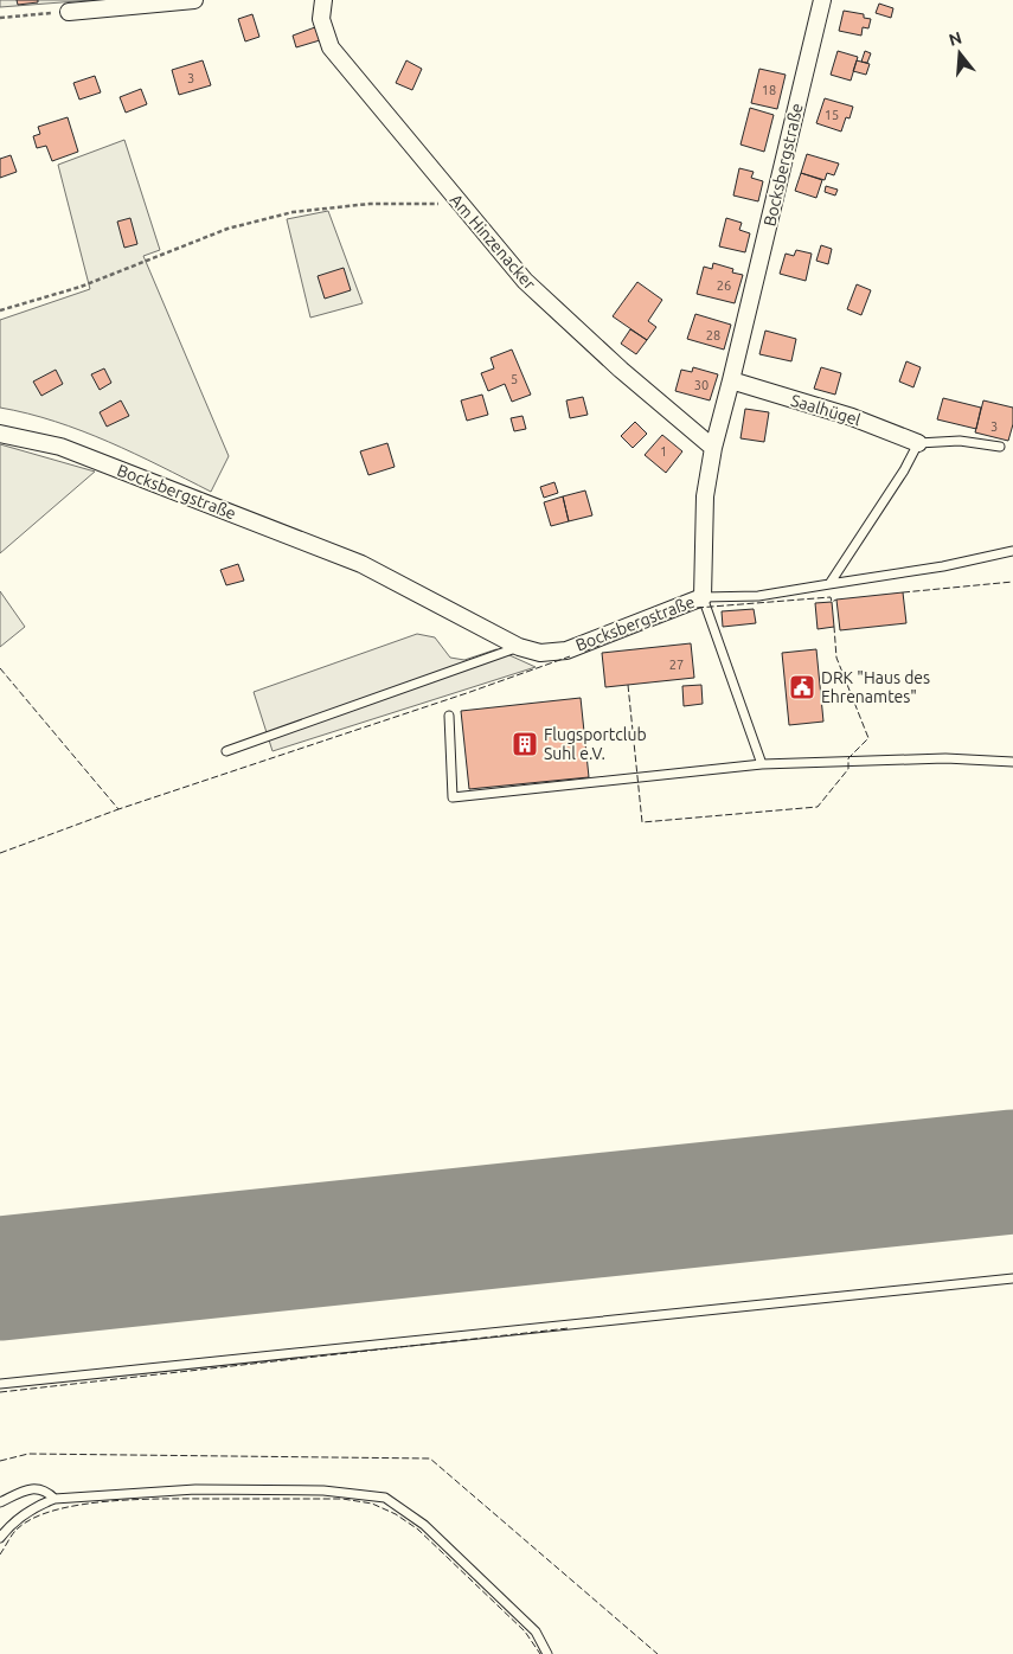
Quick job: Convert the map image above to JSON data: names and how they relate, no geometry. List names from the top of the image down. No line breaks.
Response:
{"streets":{"street":["Bocksbergstraße","Am Hinzenacker","Saalhügel"]},"crossings":[["Bocksbergstraße","Am Hinzenacker"],["Bocksbergstraße","Saalhügel"]],"places":{"public building":["DRK \"Haus des Ehrenamtes\""],"building":["Flugsportclub Suhl e.V."]},"house_numbers":["3","18","15","26","28","5","30","3","1","27"],"north":"top"}
